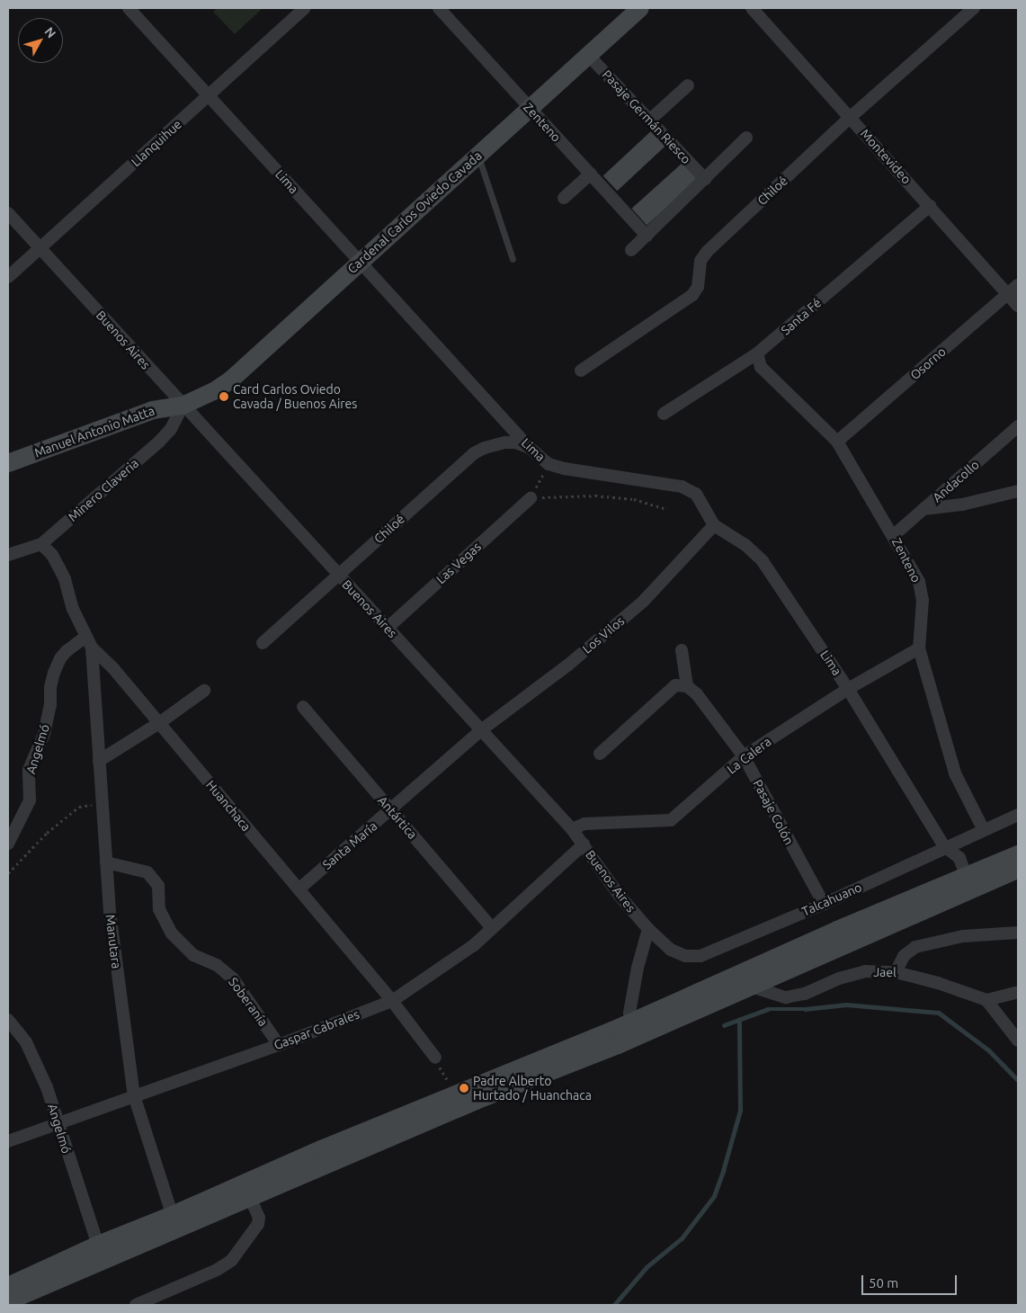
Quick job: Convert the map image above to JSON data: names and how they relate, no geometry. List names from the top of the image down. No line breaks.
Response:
{"streets":{"main road":["Cardenal Carlos Oviedo Cavada","Manuel Antonio Matta"],"street":["Pasaje Germán Riesco","Zenteno","Llanquihue","Montevideo","Lima","Chiloé","Santa Fé","Buenos Aires","Osorno","Andacollo","Minero Claveria","Las Vegas","Los Vilos","Angelmó","La Calera","Huanchaca","Pasaje Colón","Antártica","Santa María","Talcahuano","Manutara","Jael","Soberanía","Gaspar Cabrales"]},"crossings":[["Pasaje Germán Riesco","Cardenal Carlos Oviedo Cavada"],["Zenteno","Cardenal Carlos Oviedo Cavada"],["Zenteno","Santa Fé"],["Zenteno","Osorno"],["Zenteno","Andacollo"],["Zenteno","La Calera"],["Zenteno","Talcahuano"],["Llanquihue","Lima"],["Llanquihue","Buenos Aires"],["Montevideo","Chiloé"],["Montevideo","Santa Fé"],["Montevideo","Osorno"],["Lima","Chiloé"],["Lima","Cardenal Carlos Oviedo Cavada"],["Lima","Los Vilos"],["Lima","La Calera"],["Lima","Talcahuano"],["Chiloé","Buenos Aires"],["Cardenal Carlos Oviedo Cavada","Buenos Aires"],["Cardenal Carlos Oviedo Cavada","Manuel Antonio Matta"],["Cardenal Carlos Oviedo Cavada","Minero Claveria"],["Buenos Aires","Manuel Antonio Matta"],["Buenos Aires","Minero Claveria"],["Buenos Aires","Las Vegas"],["Buenos Aires","Los Vilos"],["Buenos Aires","La Calera"],["Buenos Aires","Santa María"],["Buenos Aires","Talcahuano"],["Buenos Aires","Gaspar Cabrales"],["Manuel Antonio Matta","Minero Claveria"],["Minero Claveria","Huanchaca"],["Los Vilos","Santa María"],["Angelmó","Huanchaca"],["Angelmó","Gaspar Cabrales"],["La Calera","Pasaje Colón"],["Huanchaca","Santa María"],["Huanchaca","Manutara"],["Huanchaca","Gaspar Cabrales"],["Pasaje Colón","Talcahuano"],["Antártica","Santa María"],["Antártica","Gaspar Cabrales"],["Manutara","Soberanía"],["Manutara","Gaspar Cabrales"],["Soberanía","Gaspar Cabrales"]],"places":["Card Carlos Oviedo Cavada / Buenos Aires","Padre Alberto Hurtado / Huanchaca"],"scale_bar":"50 m","north":"top right"}
